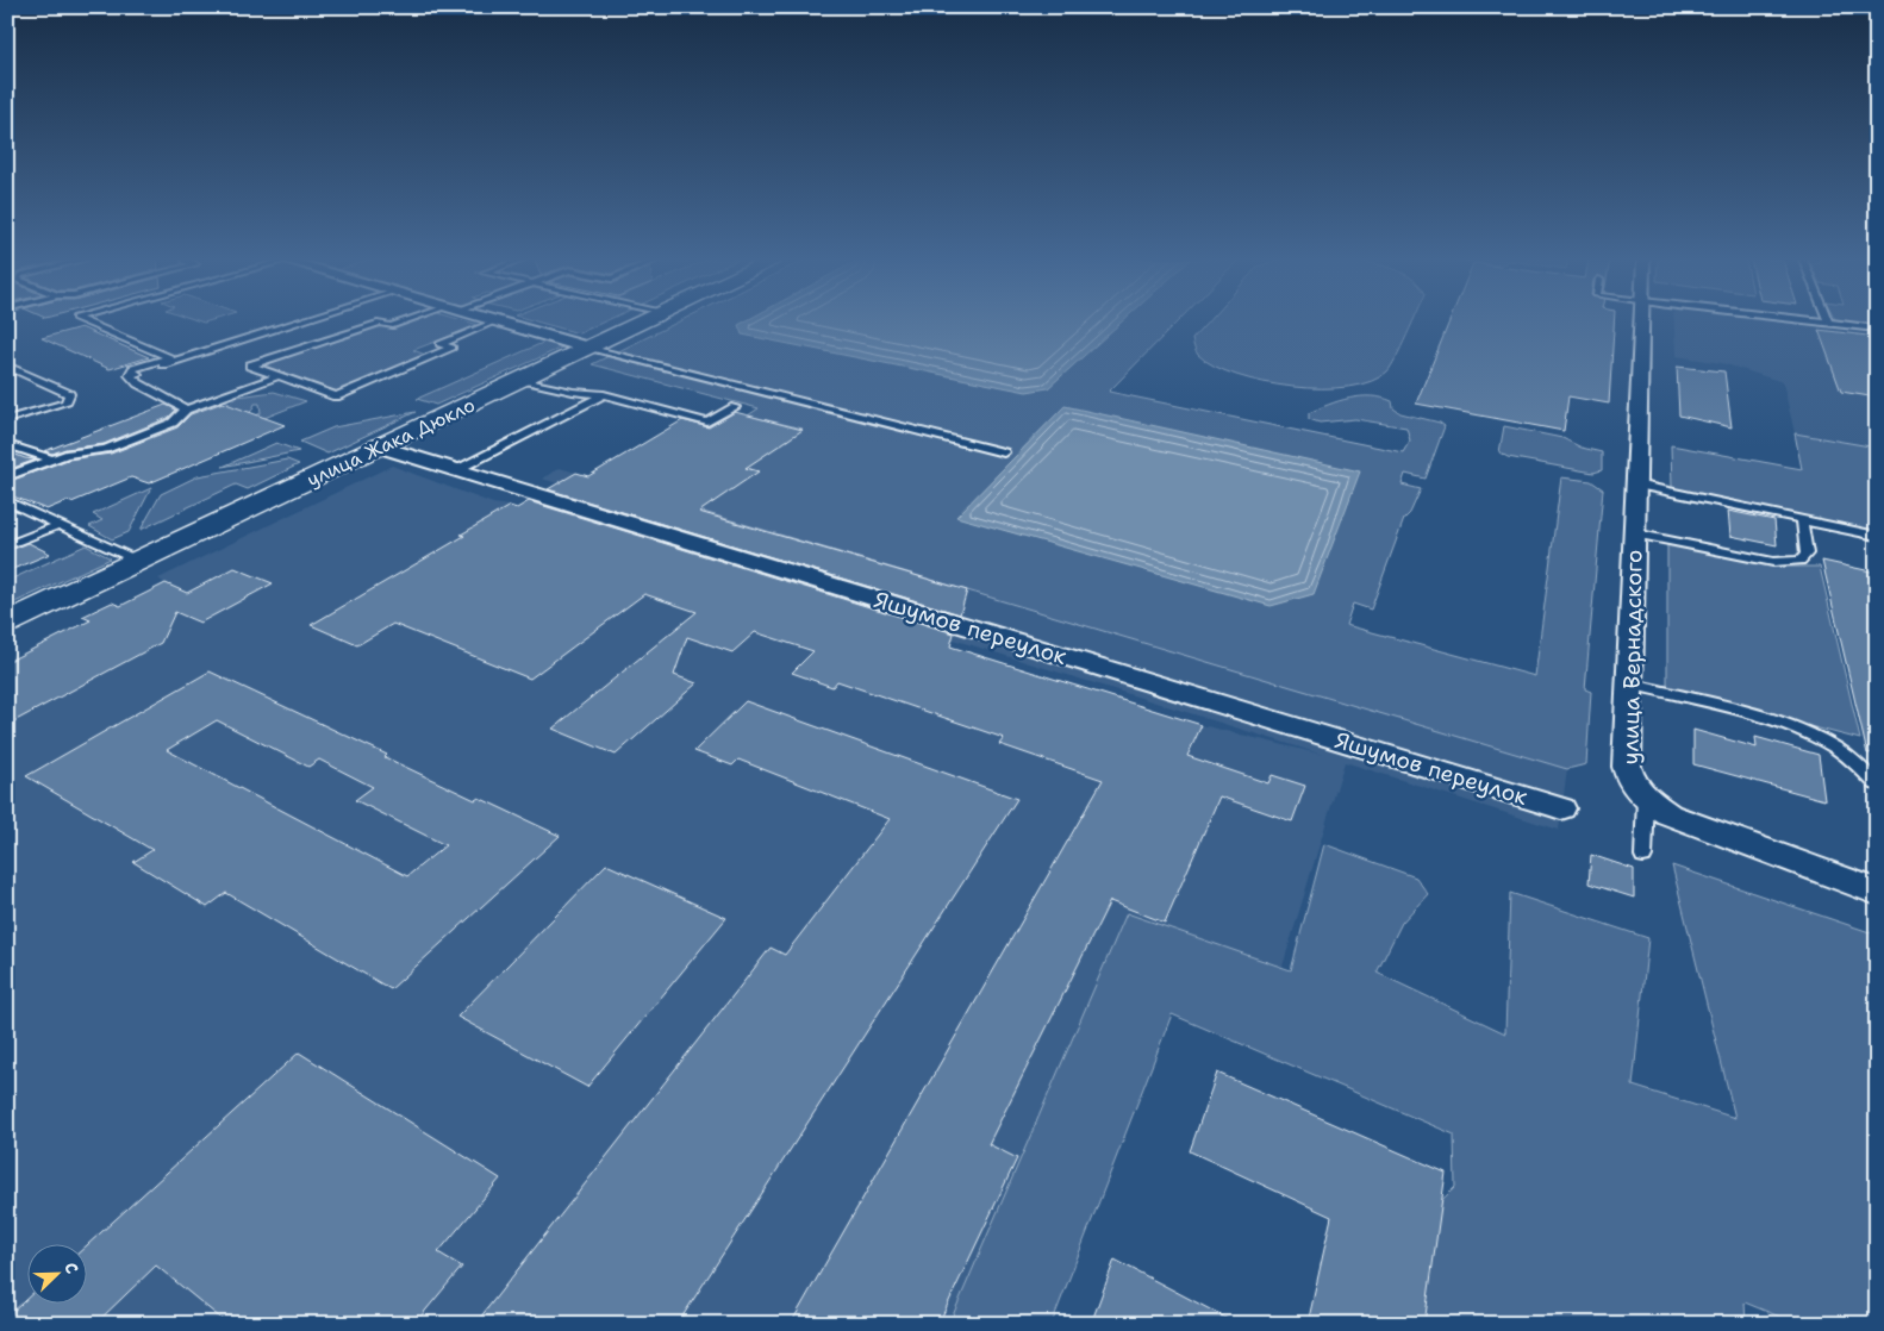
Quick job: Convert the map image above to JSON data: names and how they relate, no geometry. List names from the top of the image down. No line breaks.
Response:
{"streets":{"street":["улица Жака Дюкло","Яшумов переулок","улица Вернадского"]},"crossings":[["улица Жака Дюкло","Яшумов переулок"]],"north":"top right"}
